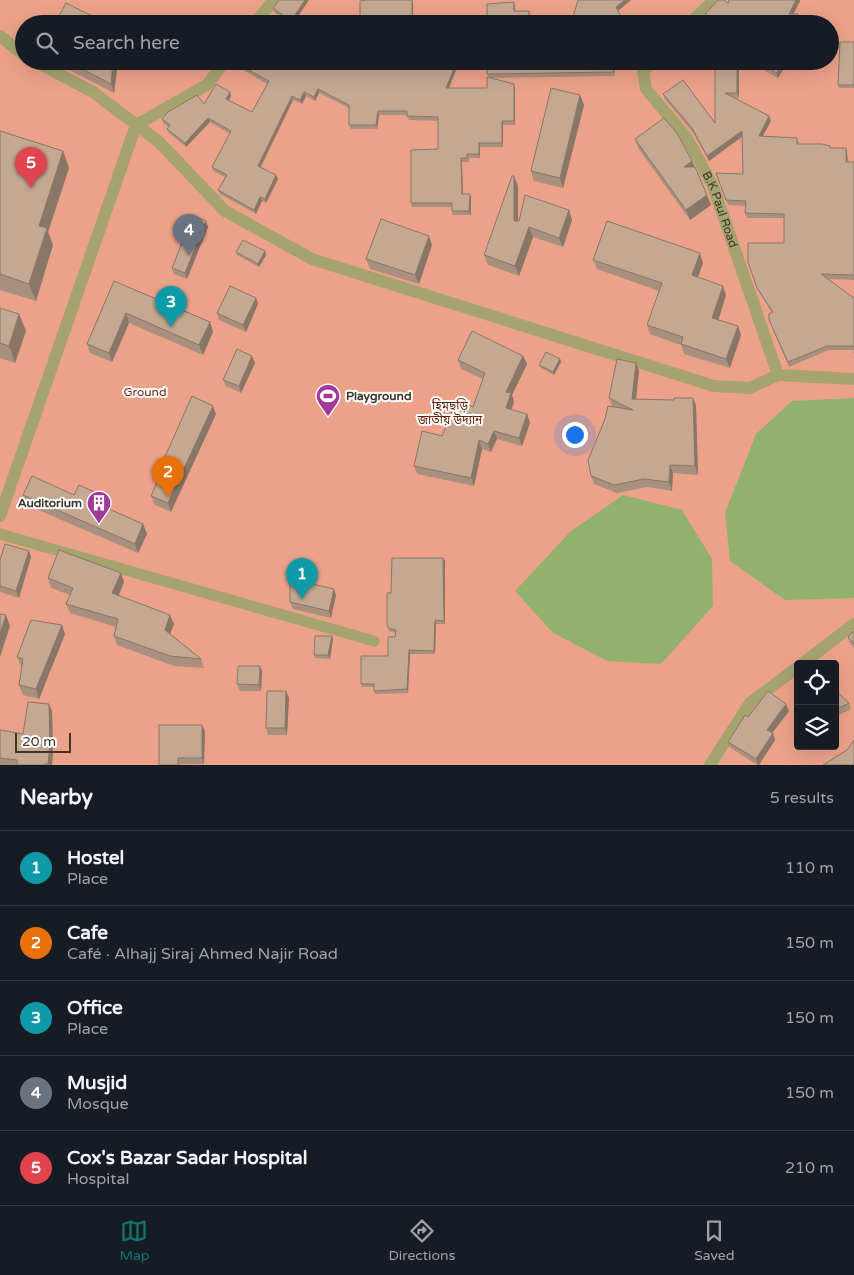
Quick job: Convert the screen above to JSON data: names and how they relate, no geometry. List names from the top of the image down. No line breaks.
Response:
{"streets":{"street":["B.K Paul Road"]},"parks":["Ground","হিমছড়ি জাতীয় উদ্যান"],"places":{"sports":["Playground"],"building":["Auditorium"]},"scale_bar":"20 m","page":{"search":"Search here","pins":["5","4","3","2","1"],"scale":"20 m","heading":["Nearby","5 results"],"list":[{"mark":"1","name":"Hostel","note":"Place","value":"110 m"},{"mark":"2","name":"Cafe","note":"Café · Alhajj Siraj Ahmed Najir Road","value":"150 m"},{"mark":"3","name":"Office","note":"Place","value":"150 m"},{"mark":"4","name":"Musjid","note":"Mosque","value":"150 m"},{"mark":"5","name":"Cox's Bazar Sadar Hospital","note":"Hospital","value":"210 m"}],"nav":["Map","Directions","Saved"]}}
